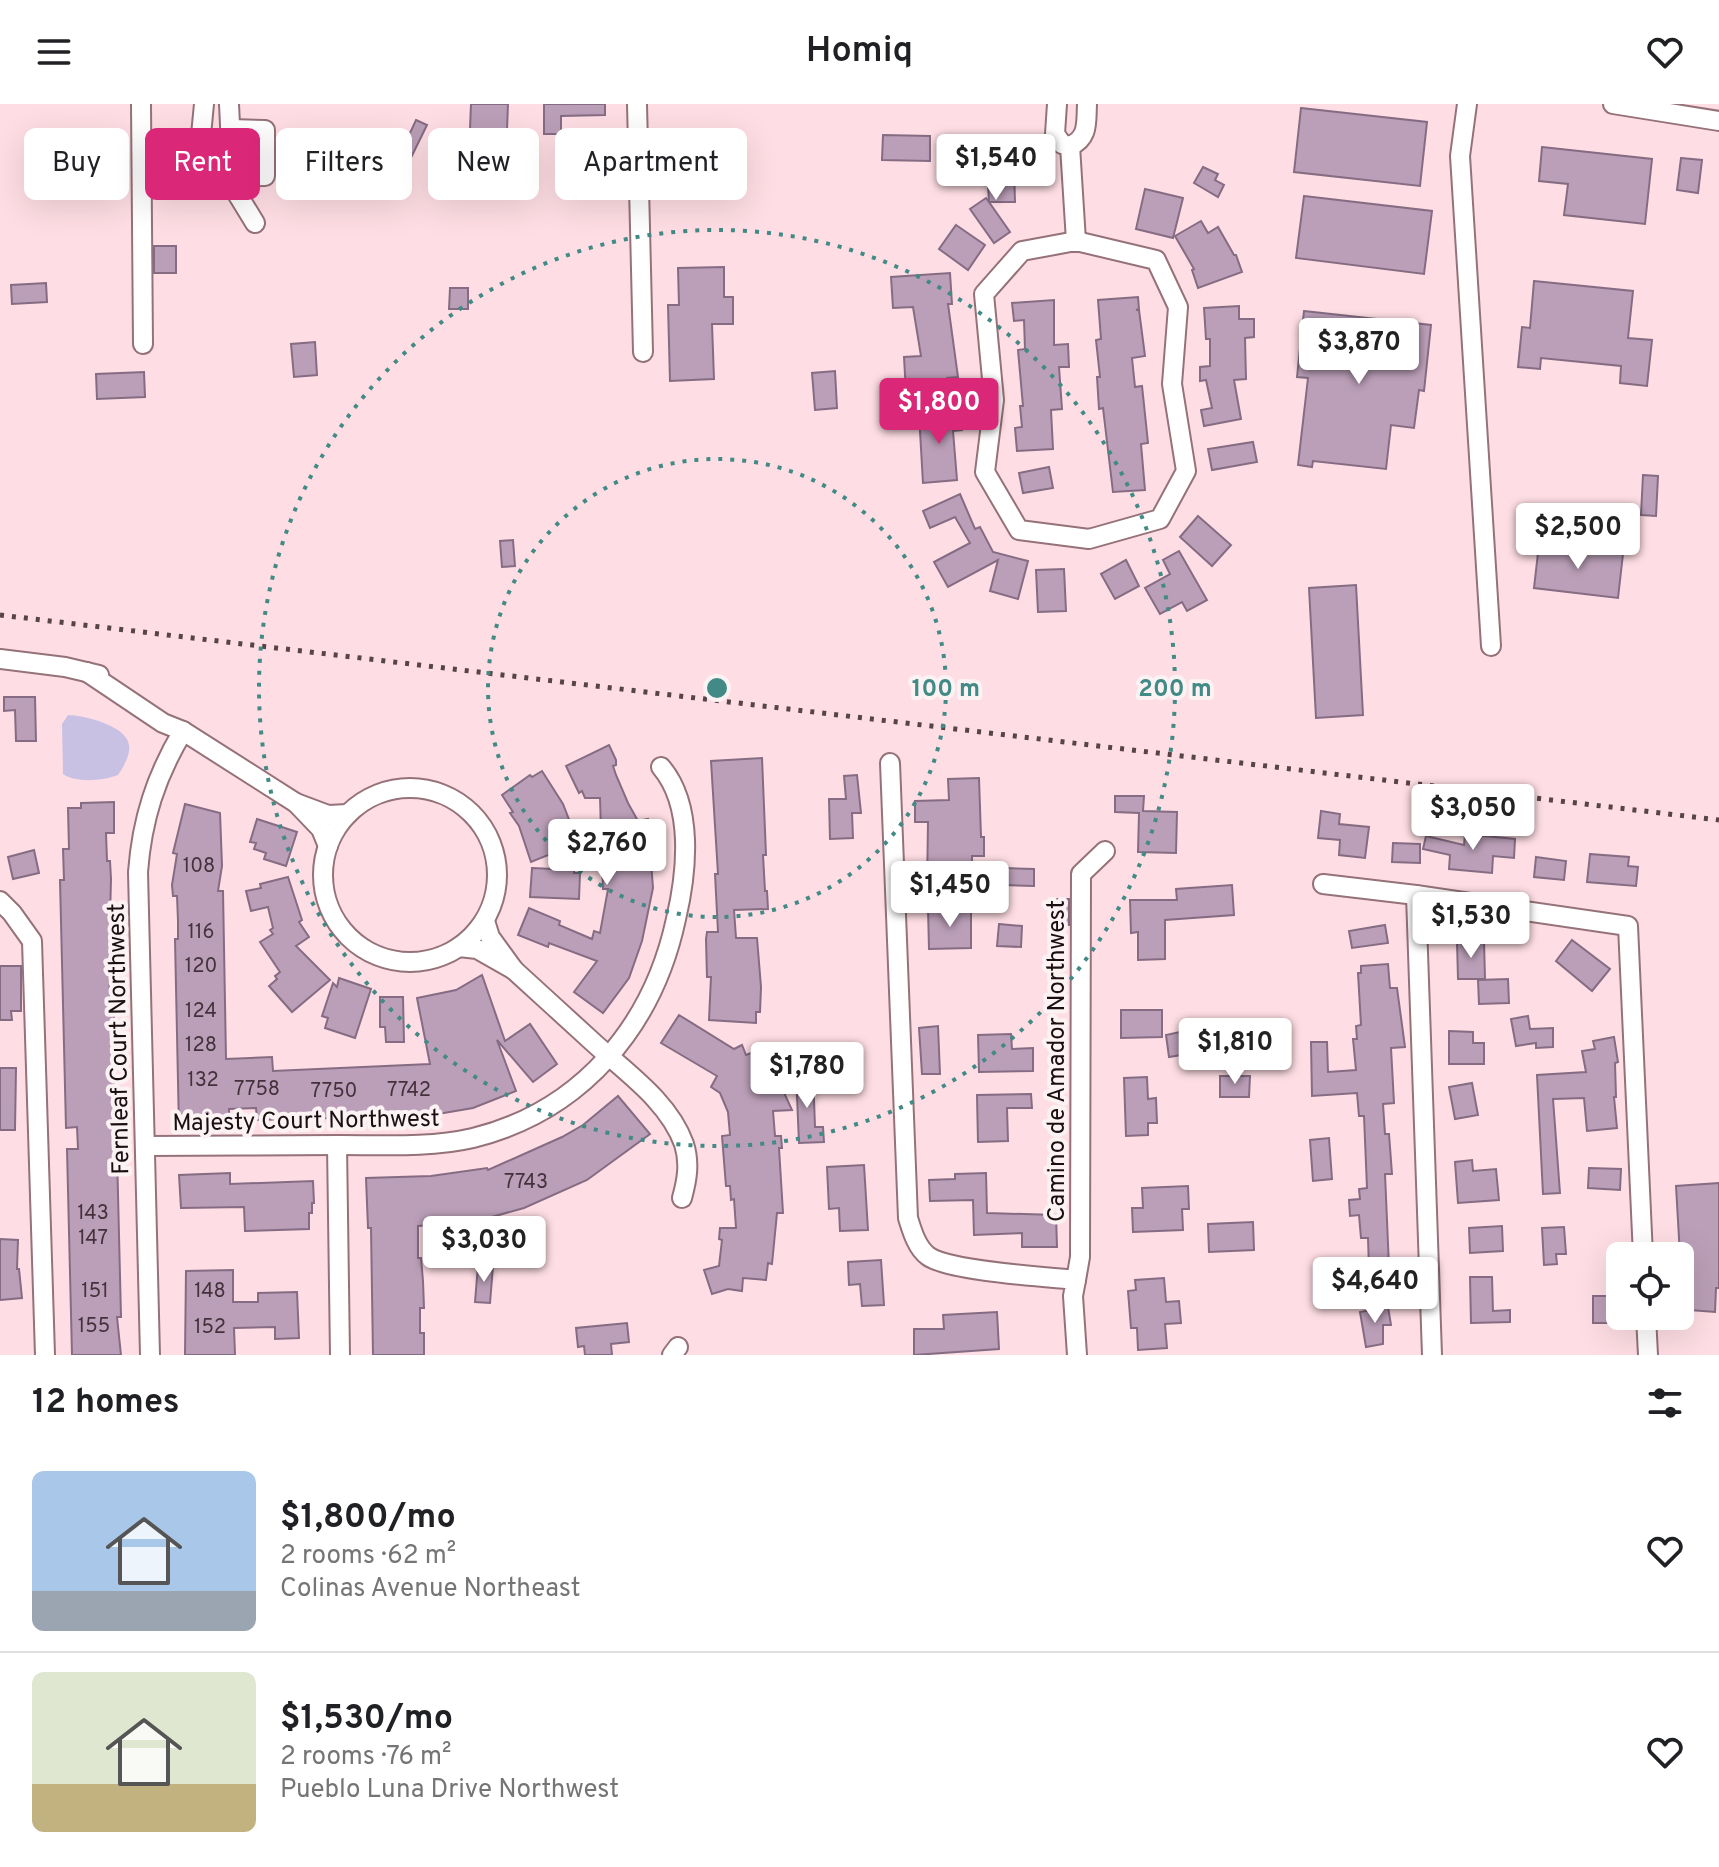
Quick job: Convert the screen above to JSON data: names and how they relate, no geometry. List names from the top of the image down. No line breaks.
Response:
{"streets":{"street":["Fernleaf Court Northwest","Camino de Amador Northwest","Majesty Court Northwest"]},"crossings":[["Fernleaf Court Northwest","Majesty Court Northwest"]],"house_numbers":["108","116","120","124","128","132","7758","7742","7750","7743","143","147","151","148","155","152"],"page":{"header":"Homiq","chip":["Buy","Rent","Filters","New","Apartment"],"price":["$1,540","$3,870","$1,800","$2,500","$3,050","$2,760","$1,450","$1,530","$1,810","$1,780","$3,030","$4,640"],"heading":"12 homes","list":[{"name":"$1,800/mo","note":"2 rooms · 62 m² · Colinas Avenue Northeast"},{"name":"$1,530/mo","note":"2 rooms · 76 m² · Pueblo Luna Drive Northwest"}]},"rings":["100 m","200 m"]}
